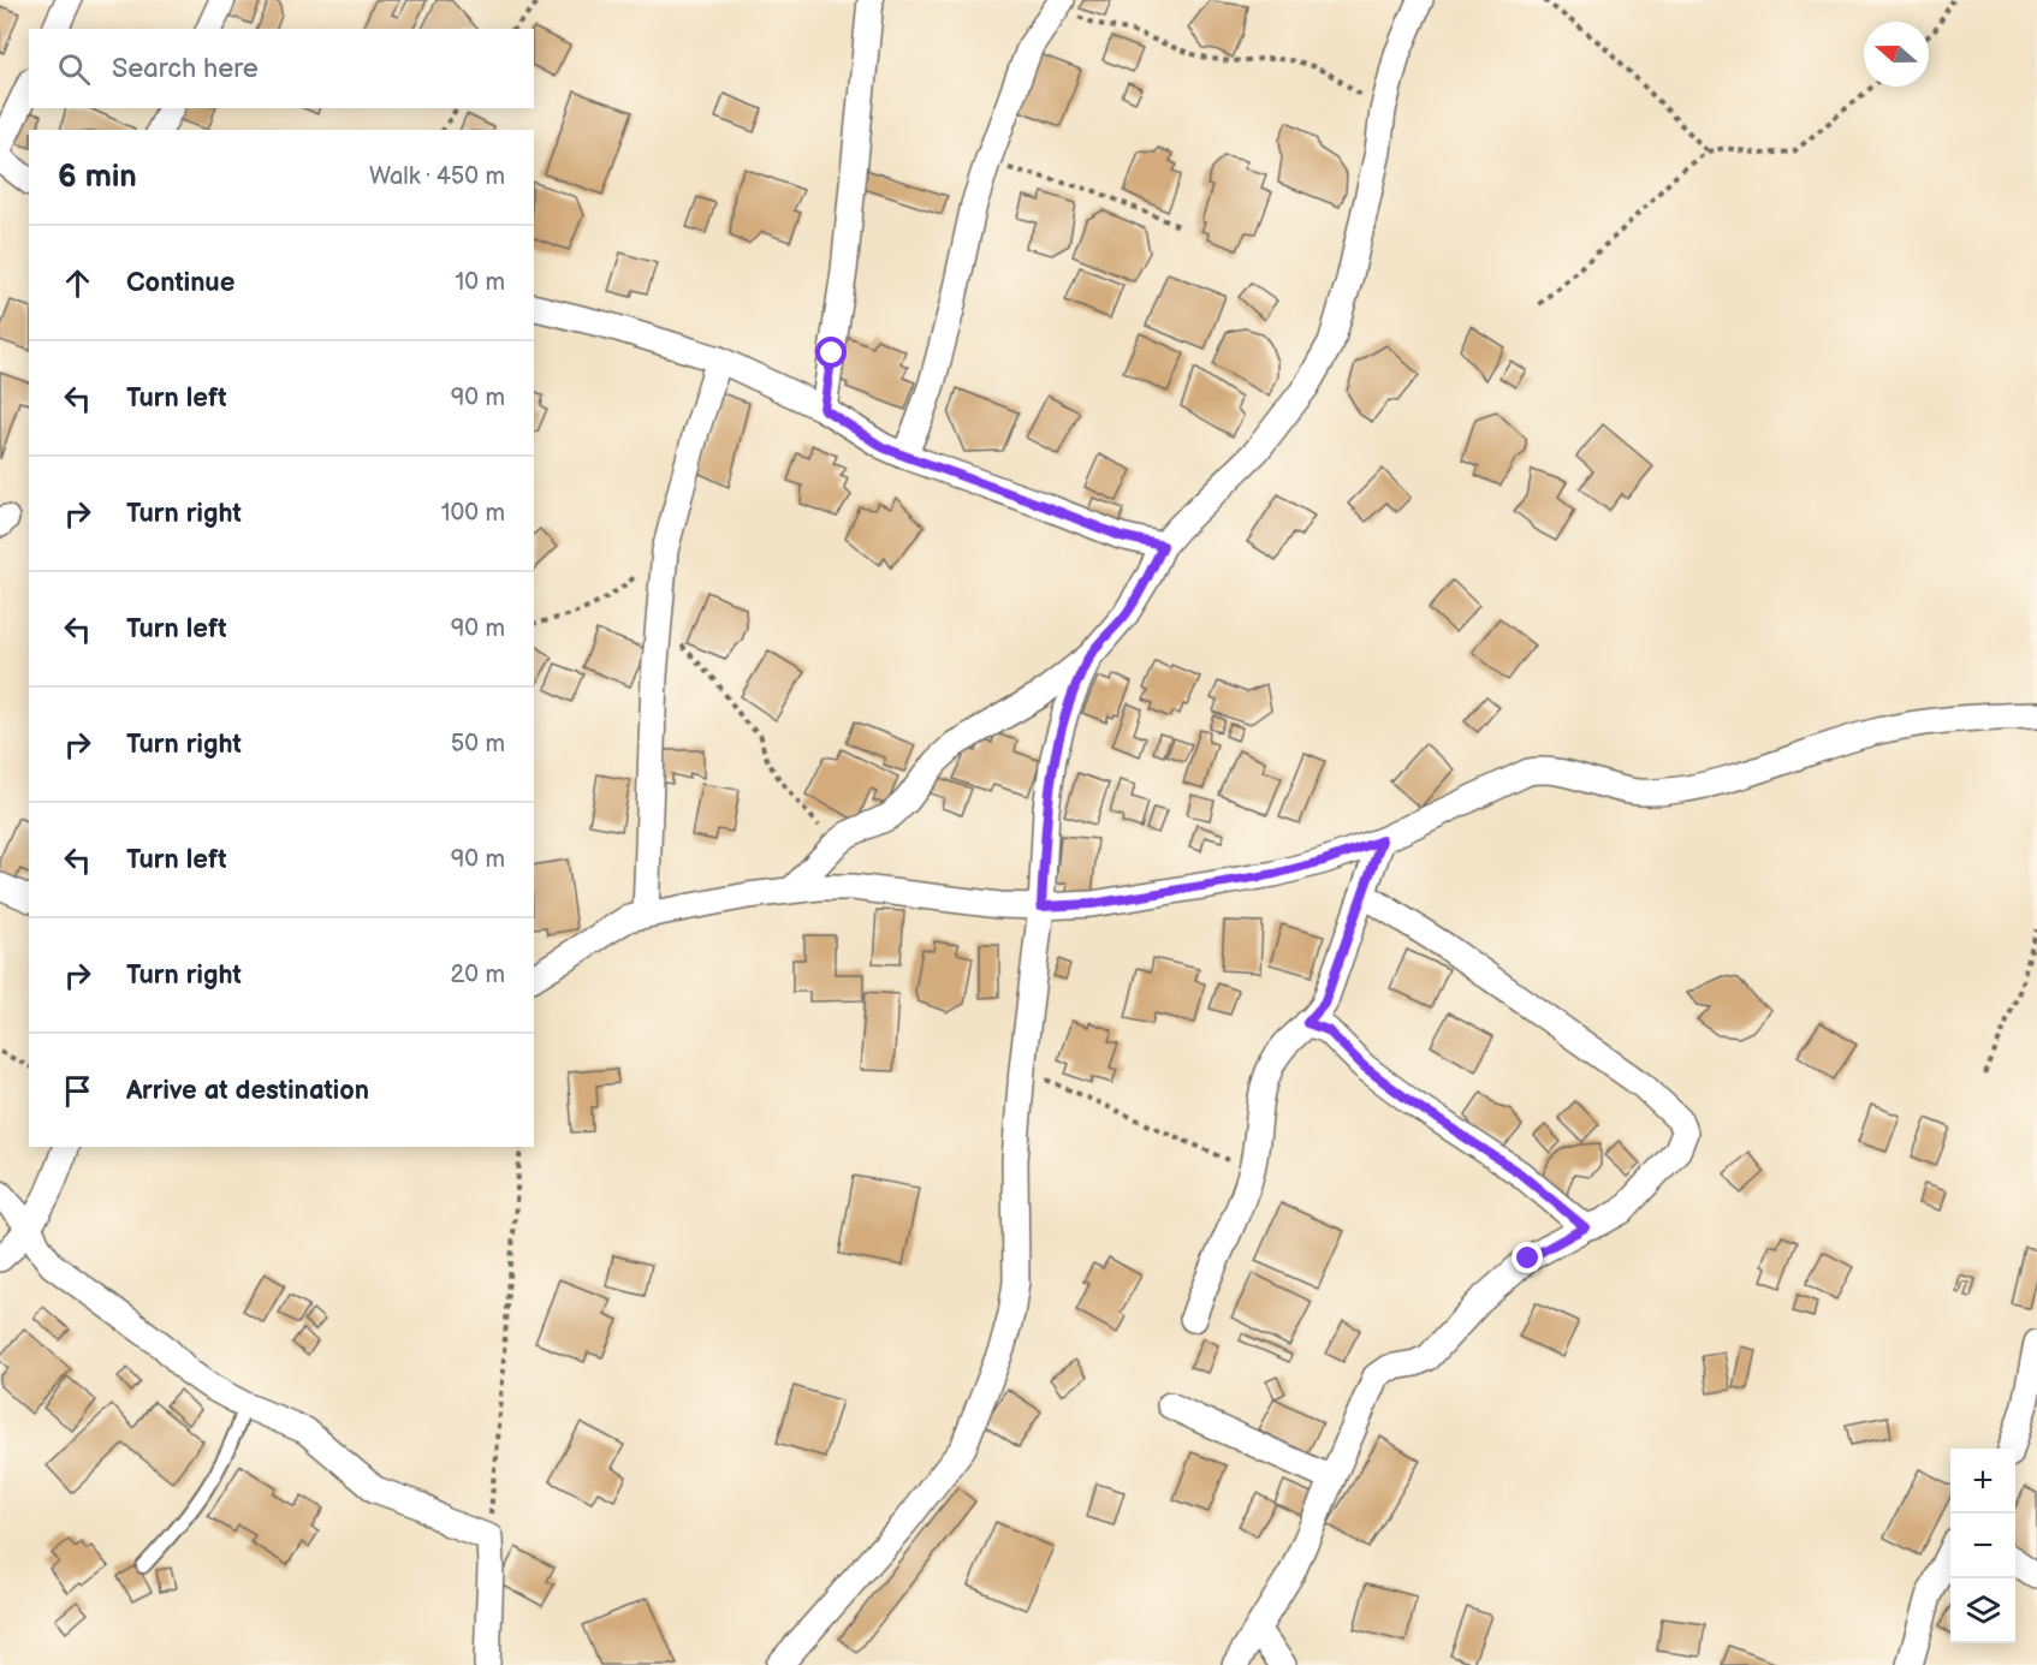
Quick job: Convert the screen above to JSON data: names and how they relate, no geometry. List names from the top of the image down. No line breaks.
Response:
{"north":"left","page":{"search":"Search here","heading":["6 min","Walk · 450 m"],"list":[["Continue","10 m"],["Turn left","90 m"],["Turn right","100 m"],["Turn left","90 m"],["Turn right","50 m"],["Turn left","90 m"],["Turn right","20 m"],"Arrive at destination"],"map_buttons":["+","−"]}}
